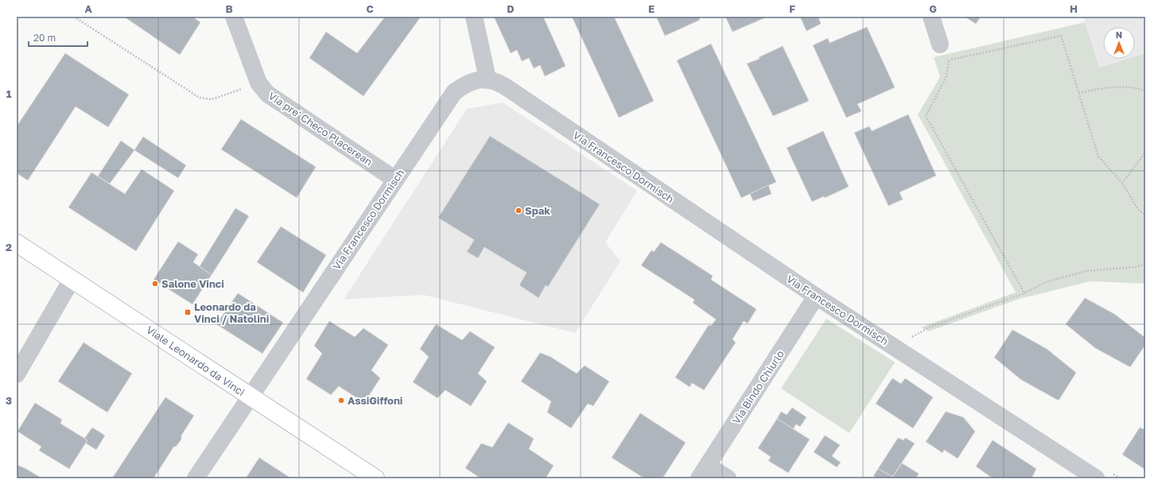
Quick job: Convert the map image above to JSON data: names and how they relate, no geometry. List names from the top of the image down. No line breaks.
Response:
{"streets":{"main road":["Viale Leonardo da Vinci"],"street":["Via pre' Checo Placerean","Via Francesco Dormisch","Via Bindo Chiurlo"]},"crossings":[["Via pre' Checo Placerean","Via Francesco Dormisch"],["Via Francesco Dormisch","Viale Leonardo da Vinci"],["Via Francesco Dormisch","Via Bindo Chiurlo"]],"places":{"other":["Spak","Salone Vinci","AssiGiffoni"],"transit":["Leonardo da Vinci / Natolini"]},"scale_bar":"20 m","north":"top","grid":{"columns":["A","B","C","D","E","F","G","H"],"rows":["1","2","3"]}}
